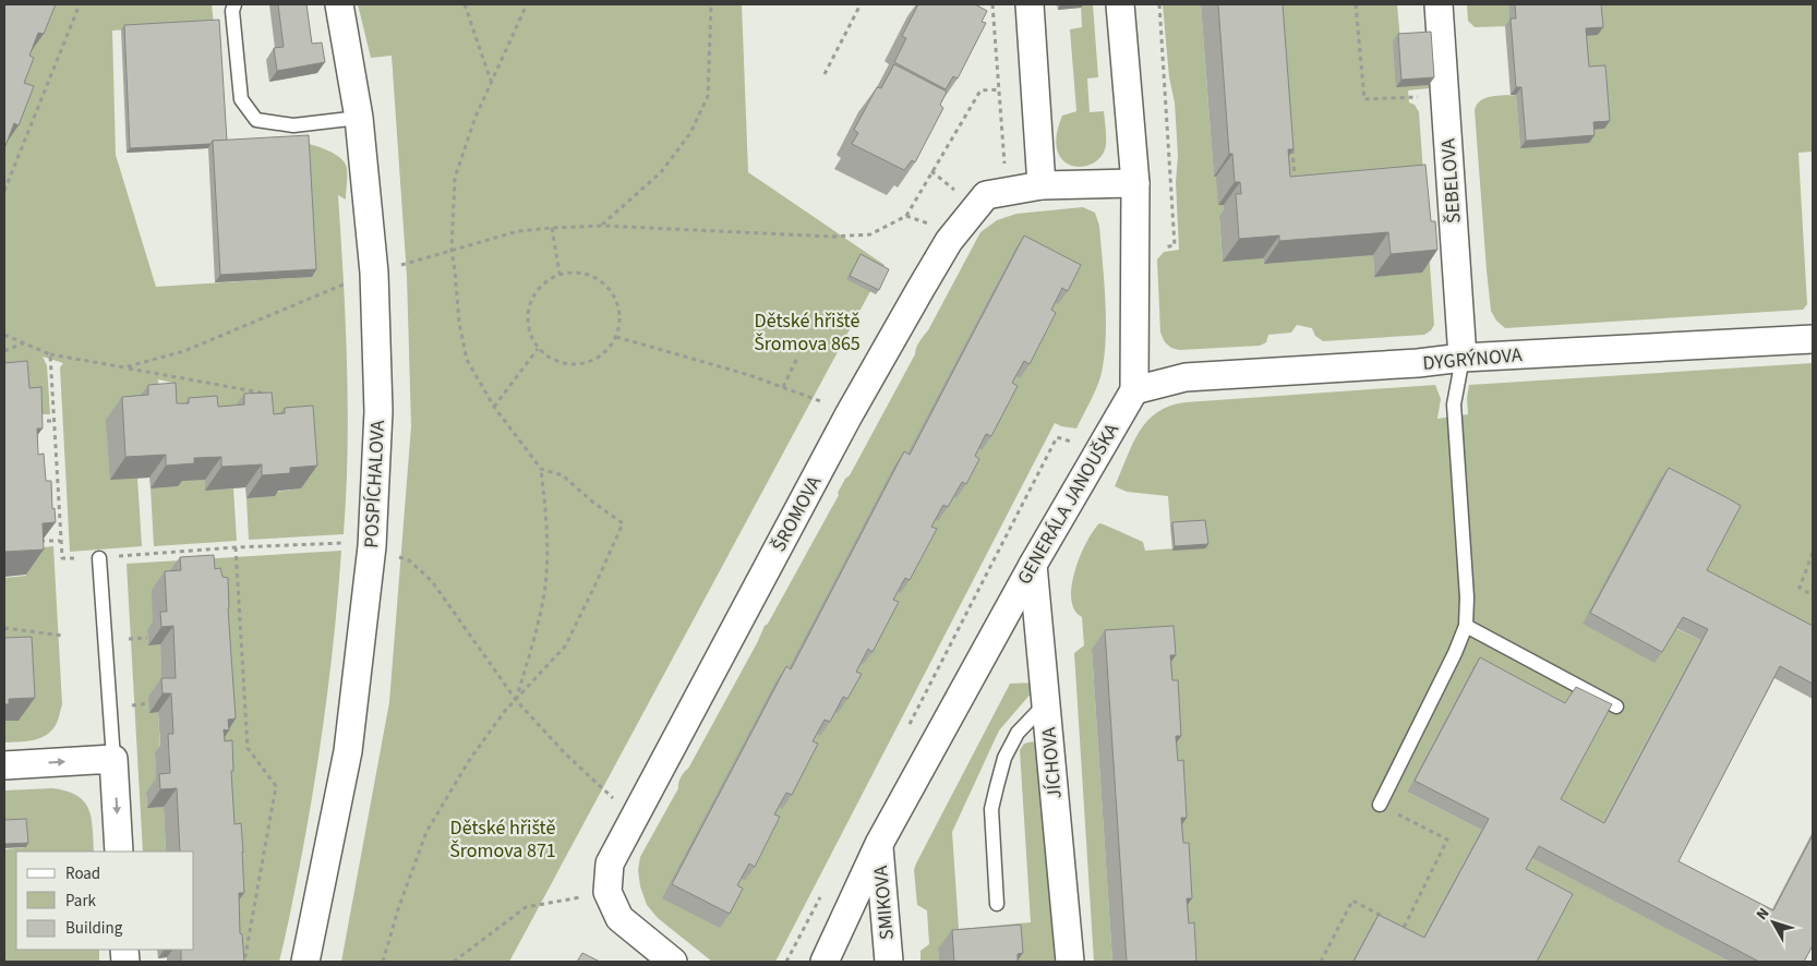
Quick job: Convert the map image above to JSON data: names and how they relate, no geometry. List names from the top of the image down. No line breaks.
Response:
{"streets":{"street":["ŠEBELOVA","DYGRÝNOVA","POSPÍCHALOVA","GENERÁLA JANOUŠKA","ŠROMOVA","JÍCHOVA","SMIKOVA"]},"crossings":[["ŠEBELOVA","DYGRÝNOVA"],["DYGRÝNOVA","GENERÁLA JANOUŠKA"],["GENERÁLA JANOUŠKA","ŠROMOVA"],["GENERÁLA JANOUŠKA","JÍCHOVA"],["GENERÁLA JANOUŠKA","SMIKOVA"]],"parks":["Dětské hřiště Šromova 865","Dětské hřiště Šromova 871"],"legend":["Road","Park","Building"],"north":"top left"}
